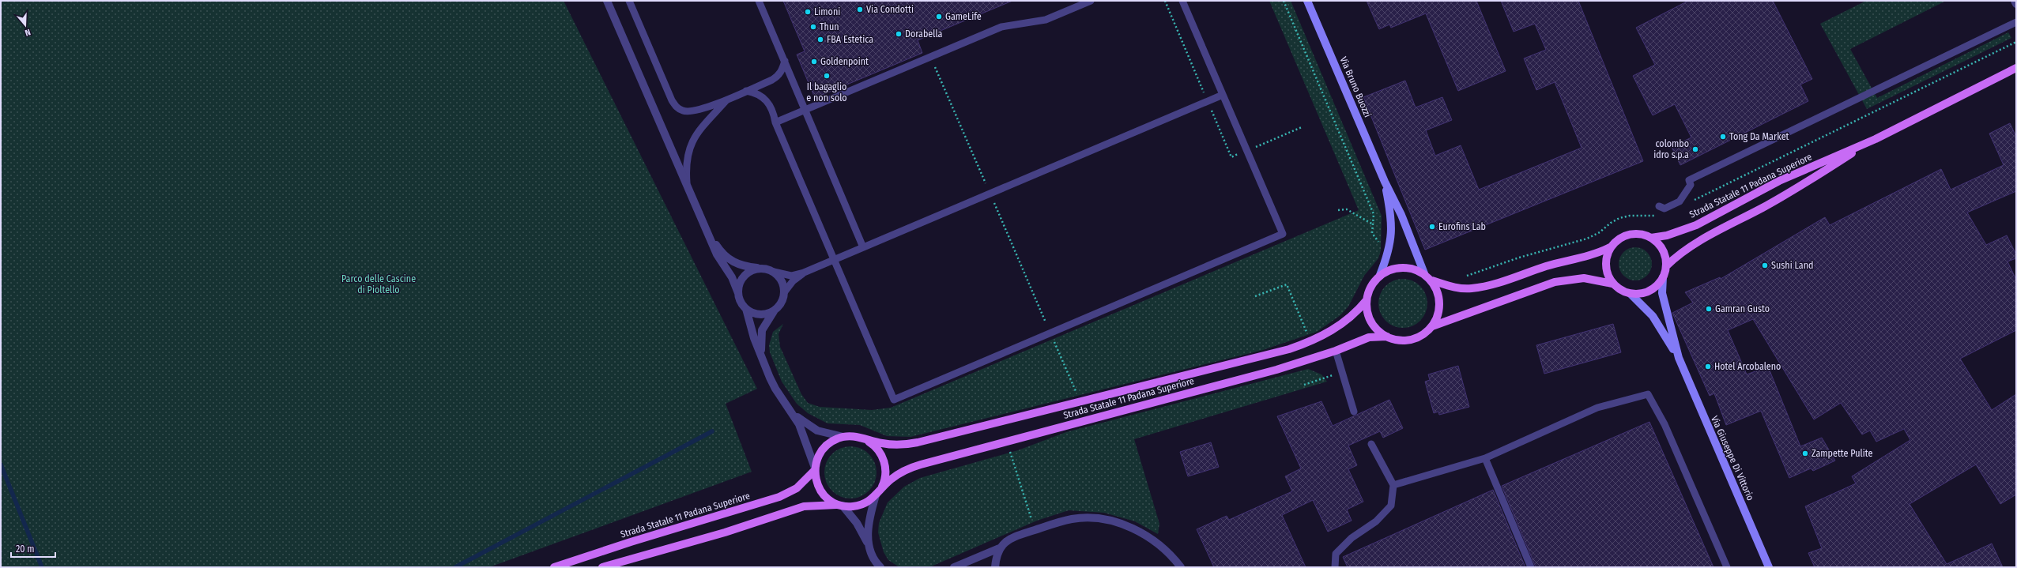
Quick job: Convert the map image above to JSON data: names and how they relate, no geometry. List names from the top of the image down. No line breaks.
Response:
{"streets":{"main road":["Via Bruno Buozzi","Strada Statale 11 Padana Superiore","Via Giuseppe Di Vittorio"]},"crossings":[["Via Bruno Buozzi","Strada Statale 11 Padana Superiore"],["Strada Statale 11 Padana Superiore","Via Giuseppe Di Vittorio"]],"parks":["Parco delle Cascine di Pioltello"],"places":["Via Condotti","Limoni","GameLife","Thun","Dorabella","FBA Estetica","Goldenpoint","Il bagaglio e non solo","Tong Da Market","colombo idro s.p.a","Eurofins Lab","Sushi Land","Gamran Gusto","Hotel Arcobaleno","Zampette Pulite"],"scale_bar":"20 m","north":"bottom"}
